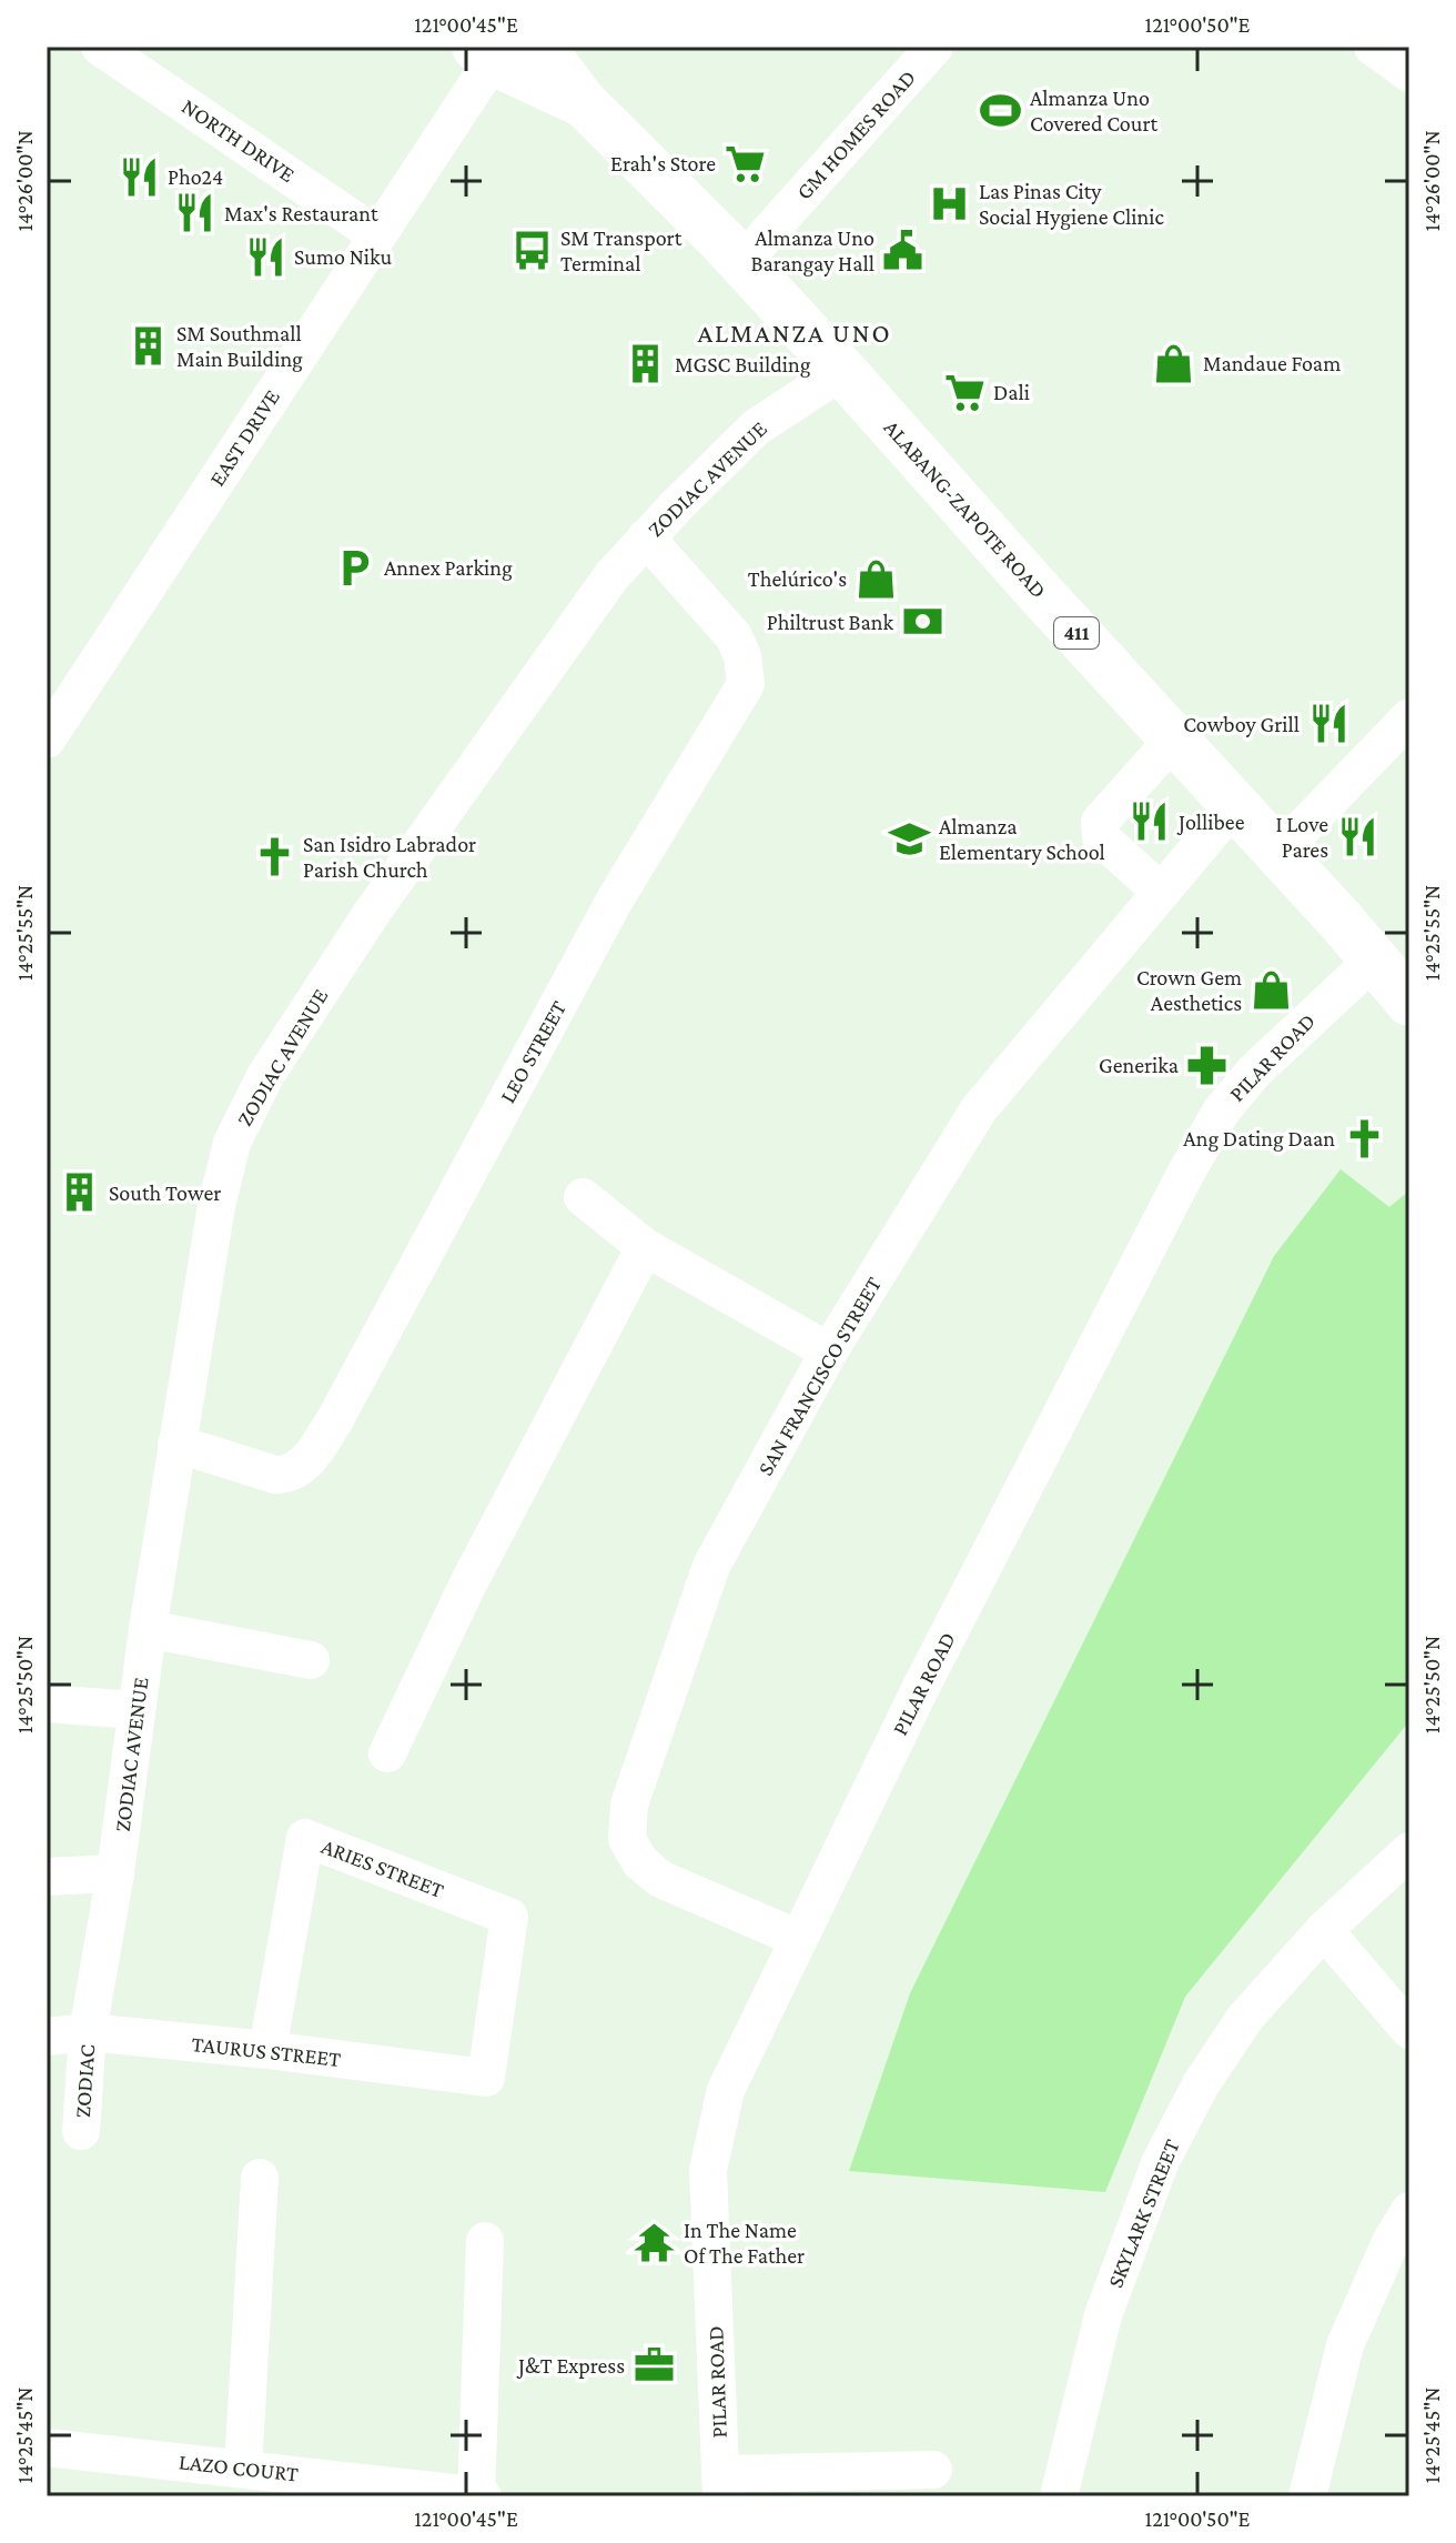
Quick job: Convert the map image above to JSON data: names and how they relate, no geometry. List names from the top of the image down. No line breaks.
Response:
{"streets":{"highway":["ALABANG-ZAPOTE ROAD","411"],"street":["GM HOMES ROAD","NORTH DRIVE","EAST DRIVE","ZODIAC AVENUE","LEO STREET","PILAR ROAD","SAN FRANCISCO STREET","ARIES STREET","TAURUS STREET","ZODIAC","SKYLARK STREET","LAZO COURT"]},"crossings":[["GM HOMES ROAD","ALABANG-ZAPOTE ROAD"],["NORTH DRIVE","EAST DRIVE"],["EAST DRIVE","ALABANG-ZAPOTE ROAD"],["ZODIAC AVENUE","ALABANG-ZAPOTE ROAD"],["ZODIAC AVENUE","LEO STREET"],["ZODIAC AVENUE","TAURUS STREET"],["ZODIAC AVENUE","ZODIAC"],["ALABANG-ZAPOTE ROAD","PILAR ROAD"],["ALABANG-ZAPOTE ROAD","SAN FRANCISCO STREET"],["PILAR ROAD","SAN FRANCISCO STREET"],["ARIES STREET","TAURUS STREET"],["TAURUS STREET","ZODIAC"]],"districts":["ALMANZA UNO"],"places":{"sports":["Almanza Uno Covered Court"],"supermarket":["Erah's Store","Dali"],"restaurant":["Pho24","Max's Restaurant","Sumo Niku","Cowboy Grill","Jollibee","I Love Pares"],"hospital":["Las Pinas City Social Hygiene Clinic"],"bus stop":["SM Transport Terminal"],"public building":["Almanza Uno Barangay Hall"],"building":["SM Southmall Main Building","MGSC Building","South Tower"],"shop":["Mandaue Foam","Thelúrico's","Crown Gem Aesthetics"],"parking":["Annex Parking"],"bank":["Philtrust Bank"],"school or university":["Almanza Elementary School"],"church":["San Isidro Labrador Parish Church","Ang Dating Daan"],"pharmacy":["Generika"],"temple":["In The Name Of The Father"],"office":["J&T Express"]},"coordinates":["121°00'45\"E","121°00'50\"E","14°26'00\"N","14°25'55\"N","14°25'50\"N","14°25'45\"N"]}
